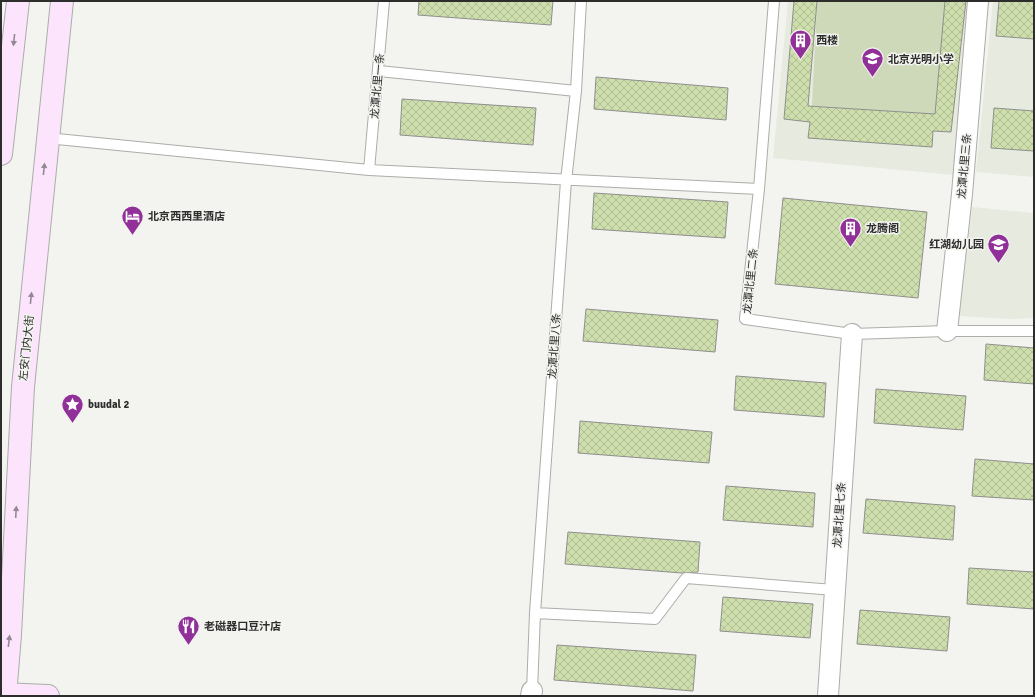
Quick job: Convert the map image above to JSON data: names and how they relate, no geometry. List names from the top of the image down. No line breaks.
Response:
{"streets":{"street":["龙潭北里三条","左安门内大街","龙潭北里七条"],"lane":["龙潭北里一条","龙潭北里二条","龙潭北里八条"]},"crossings":[["龙潭北里三条","龙潭北里二条"],["龙潭北里二条","龙潭北里七条"]],"one_way":["左安门内大街"],"places":{"building":["西楼","龙腾阁"],"school or university":["北京光明小学","红湖幼儿园"],"hotel":["北京西西里酒店"],"place":["buudal 2"],"restaurant":["老磁器口豆汁店"]}}
